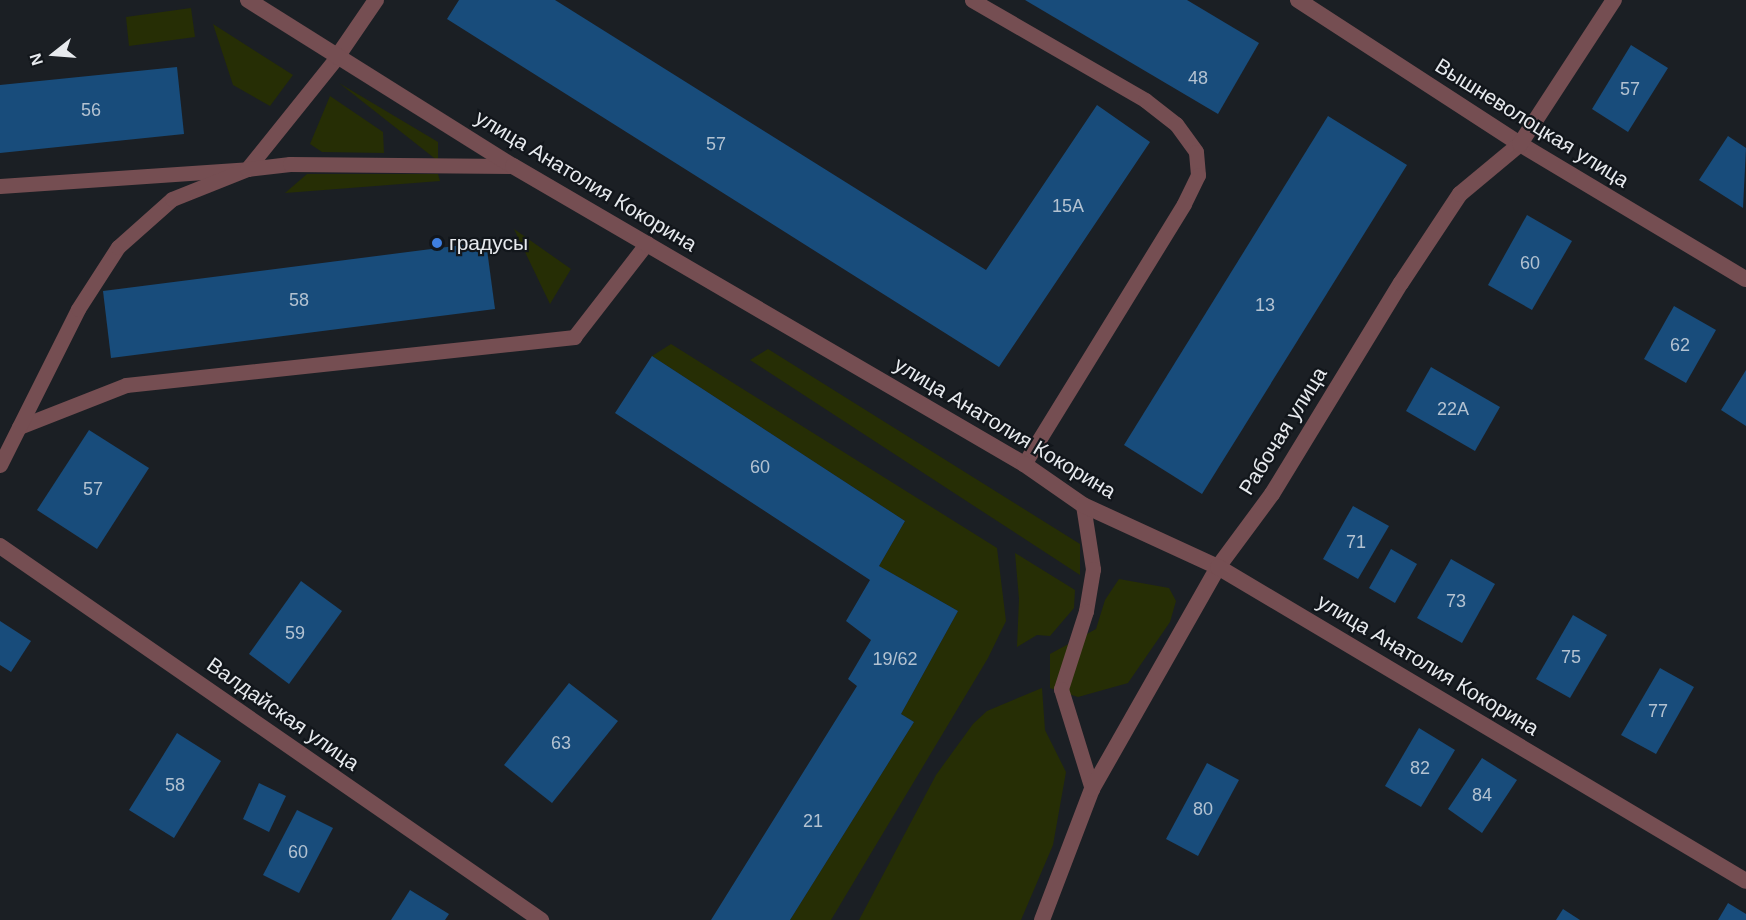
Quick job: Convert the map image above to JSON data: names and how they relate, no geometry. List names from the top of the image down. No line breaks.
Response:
{"streets":{"street":["Вышневолоцкая улица","улица Анатолия Кокорина","Рабочая улица","Валдайская улица"]},"crossings":[["Вышневолоцкая улица","Рабочая улица"],["улица Анатолия Кокорина","Рабочая улица"]],"places":["градусы"],"house_numbers":["48","57","56","57","15А","60","58","13","62","22А","60","57","71","73","59","75","19/62","77","63","82","58","84","80","21","60"],"north":"left"}
